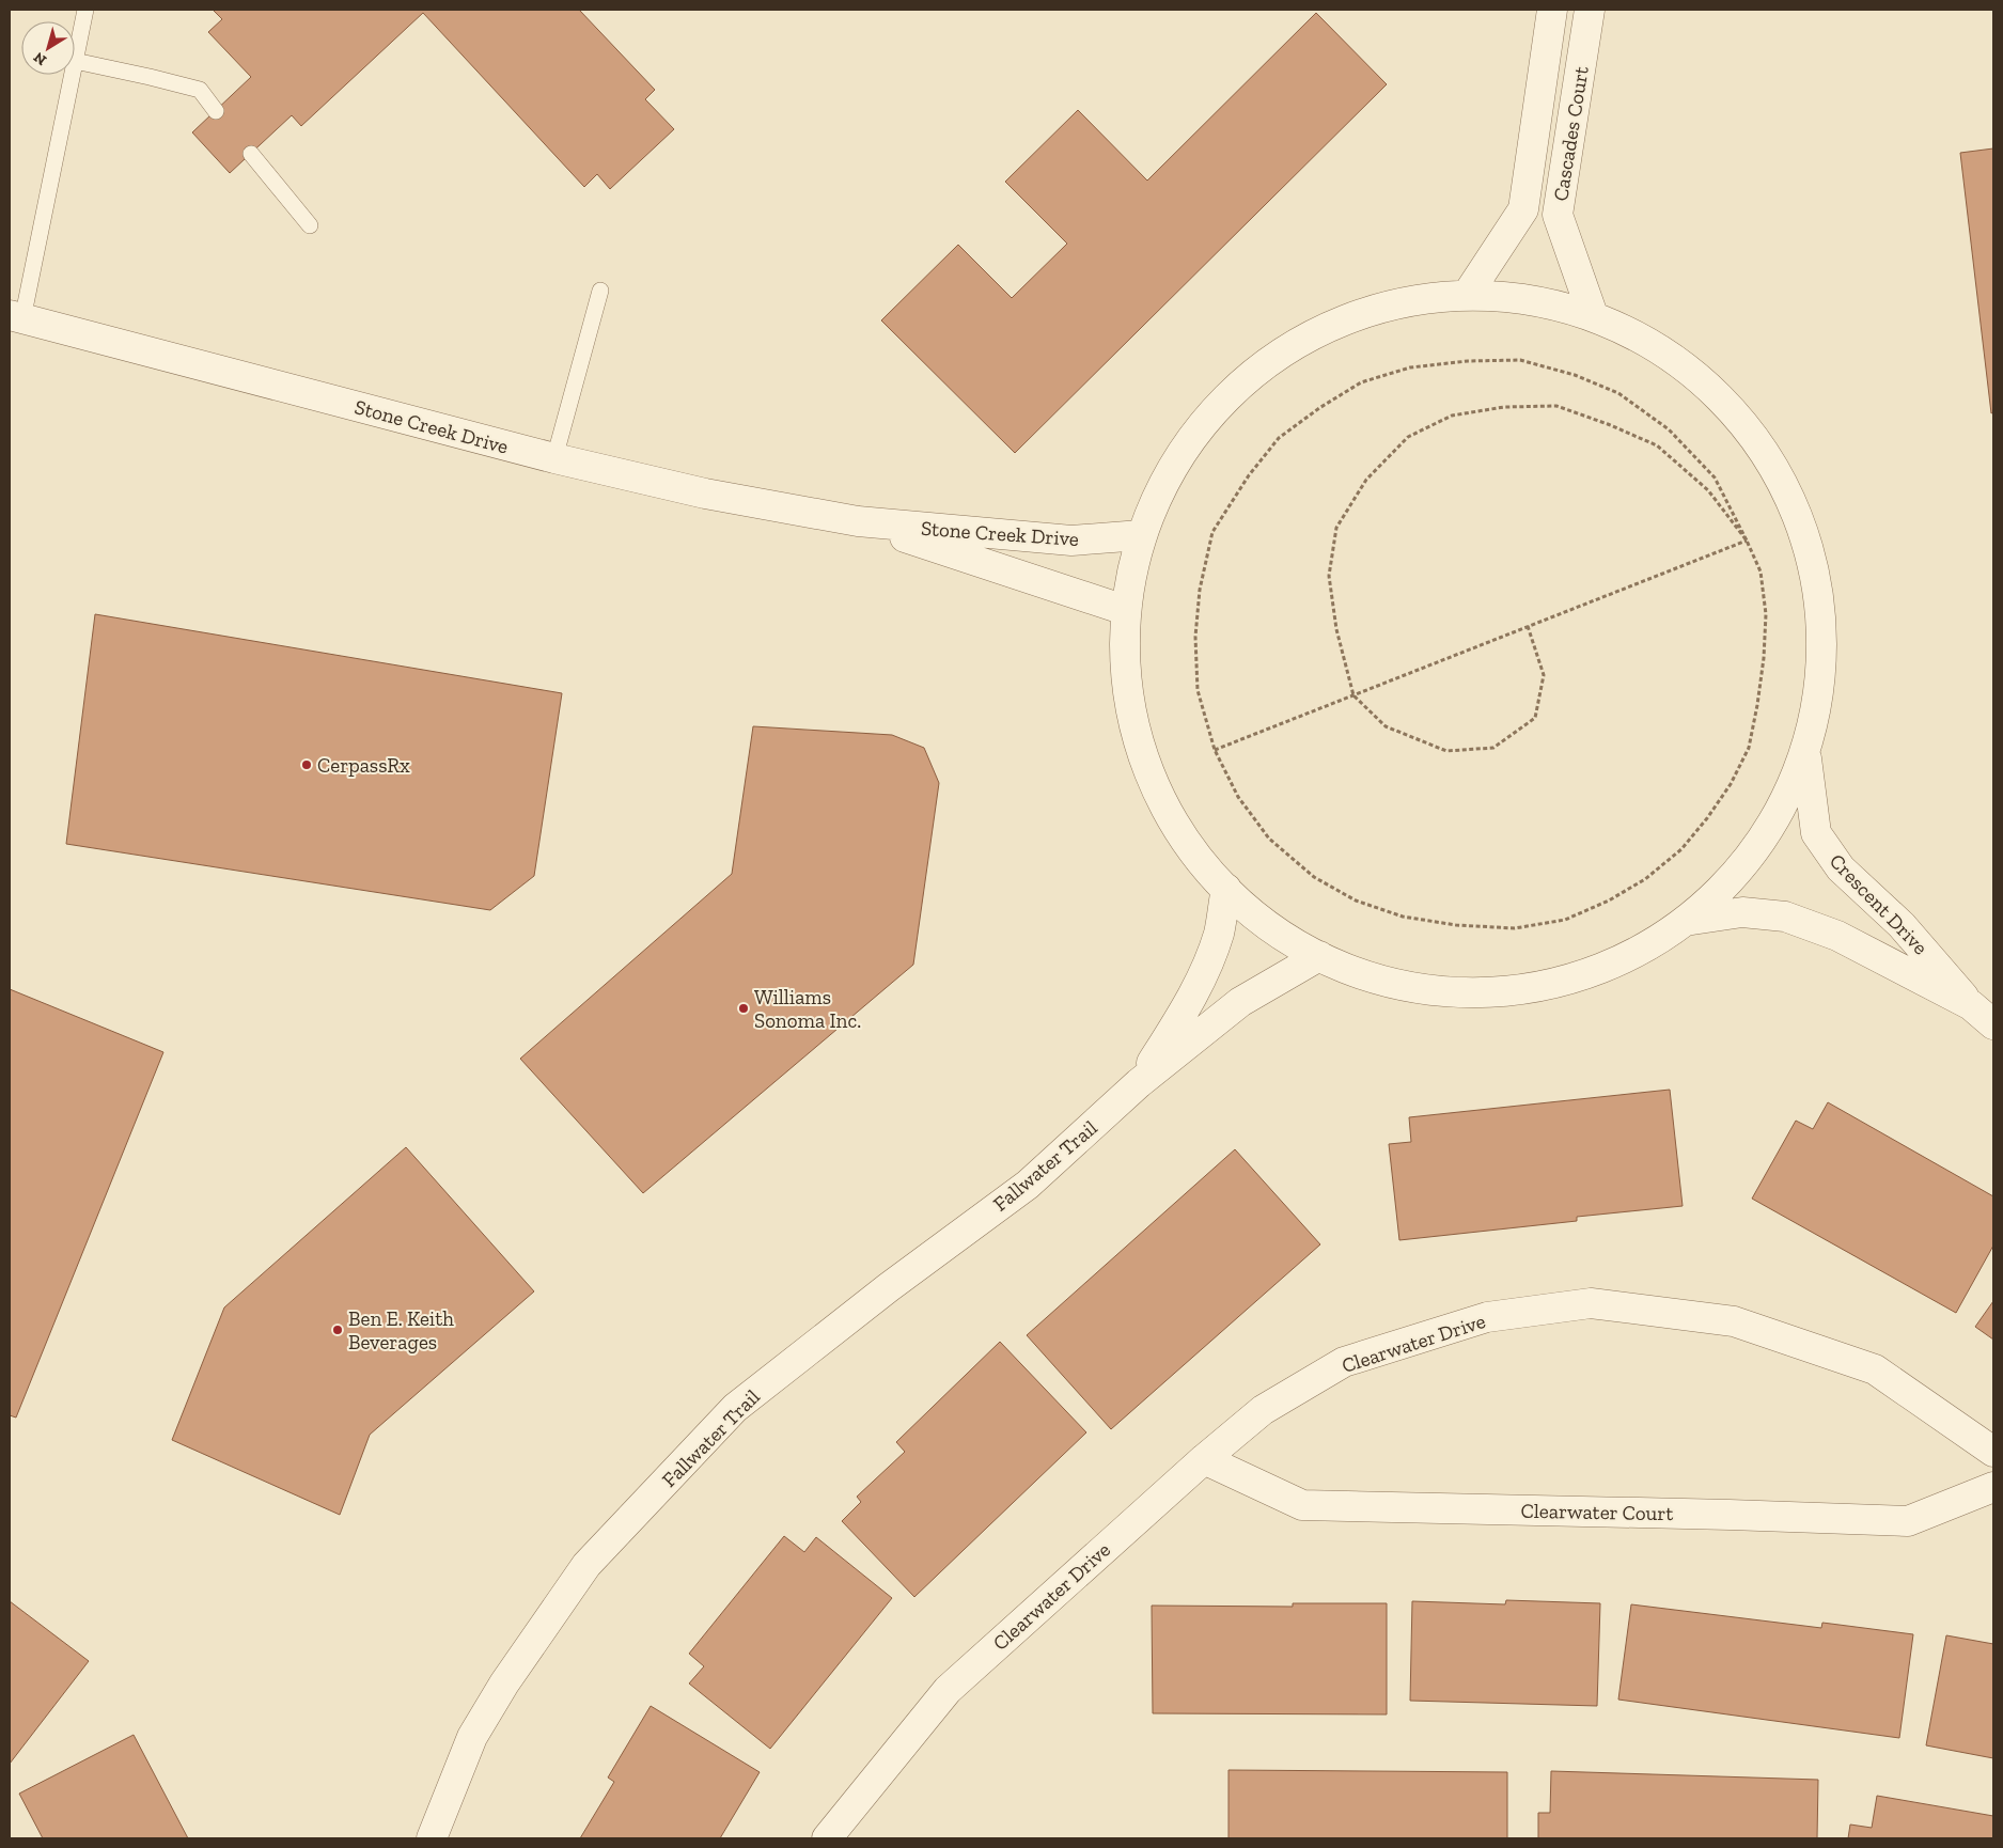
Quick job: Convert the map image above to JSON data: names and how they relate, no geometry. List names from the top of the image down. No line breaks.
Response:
{"streets":{"street":["Cascades Court","Stone Creek Drive","Crescent Drive","Fallwater Trail","Clearwater Drive","Clearwater Court"]},"crossings":[["Clearwater Drive","Clearwater Court"]],"places":["CerpassRx","Williams Sonoma Inc.","Ben E. Keith Beverages"],"north":"bottom left"}
